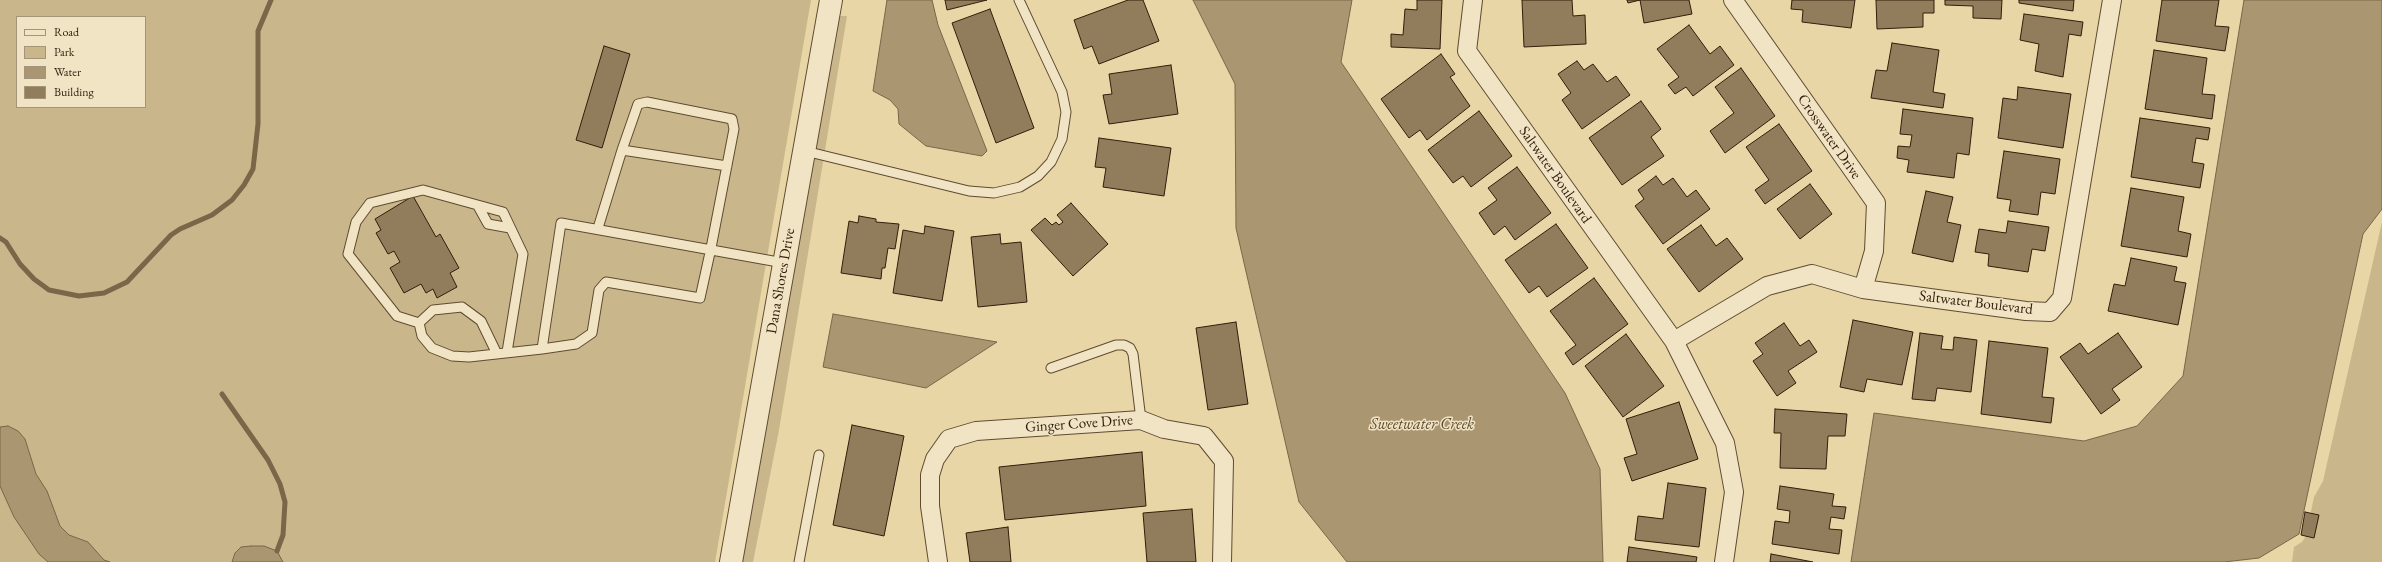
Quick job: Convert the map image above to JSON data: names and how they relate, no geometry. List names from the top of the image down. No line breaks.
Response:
{"streets":{"street":["Crosswater Drive","Saltwater Boulevard","Dana Shores Drive","Ginger Cove Drive"]},"crossings":[["Crosswater Drive","Saltwater Boulevard"]],"water":["Sweetwater Creek"],"legend":["Road","Park","Water","Building"]}
